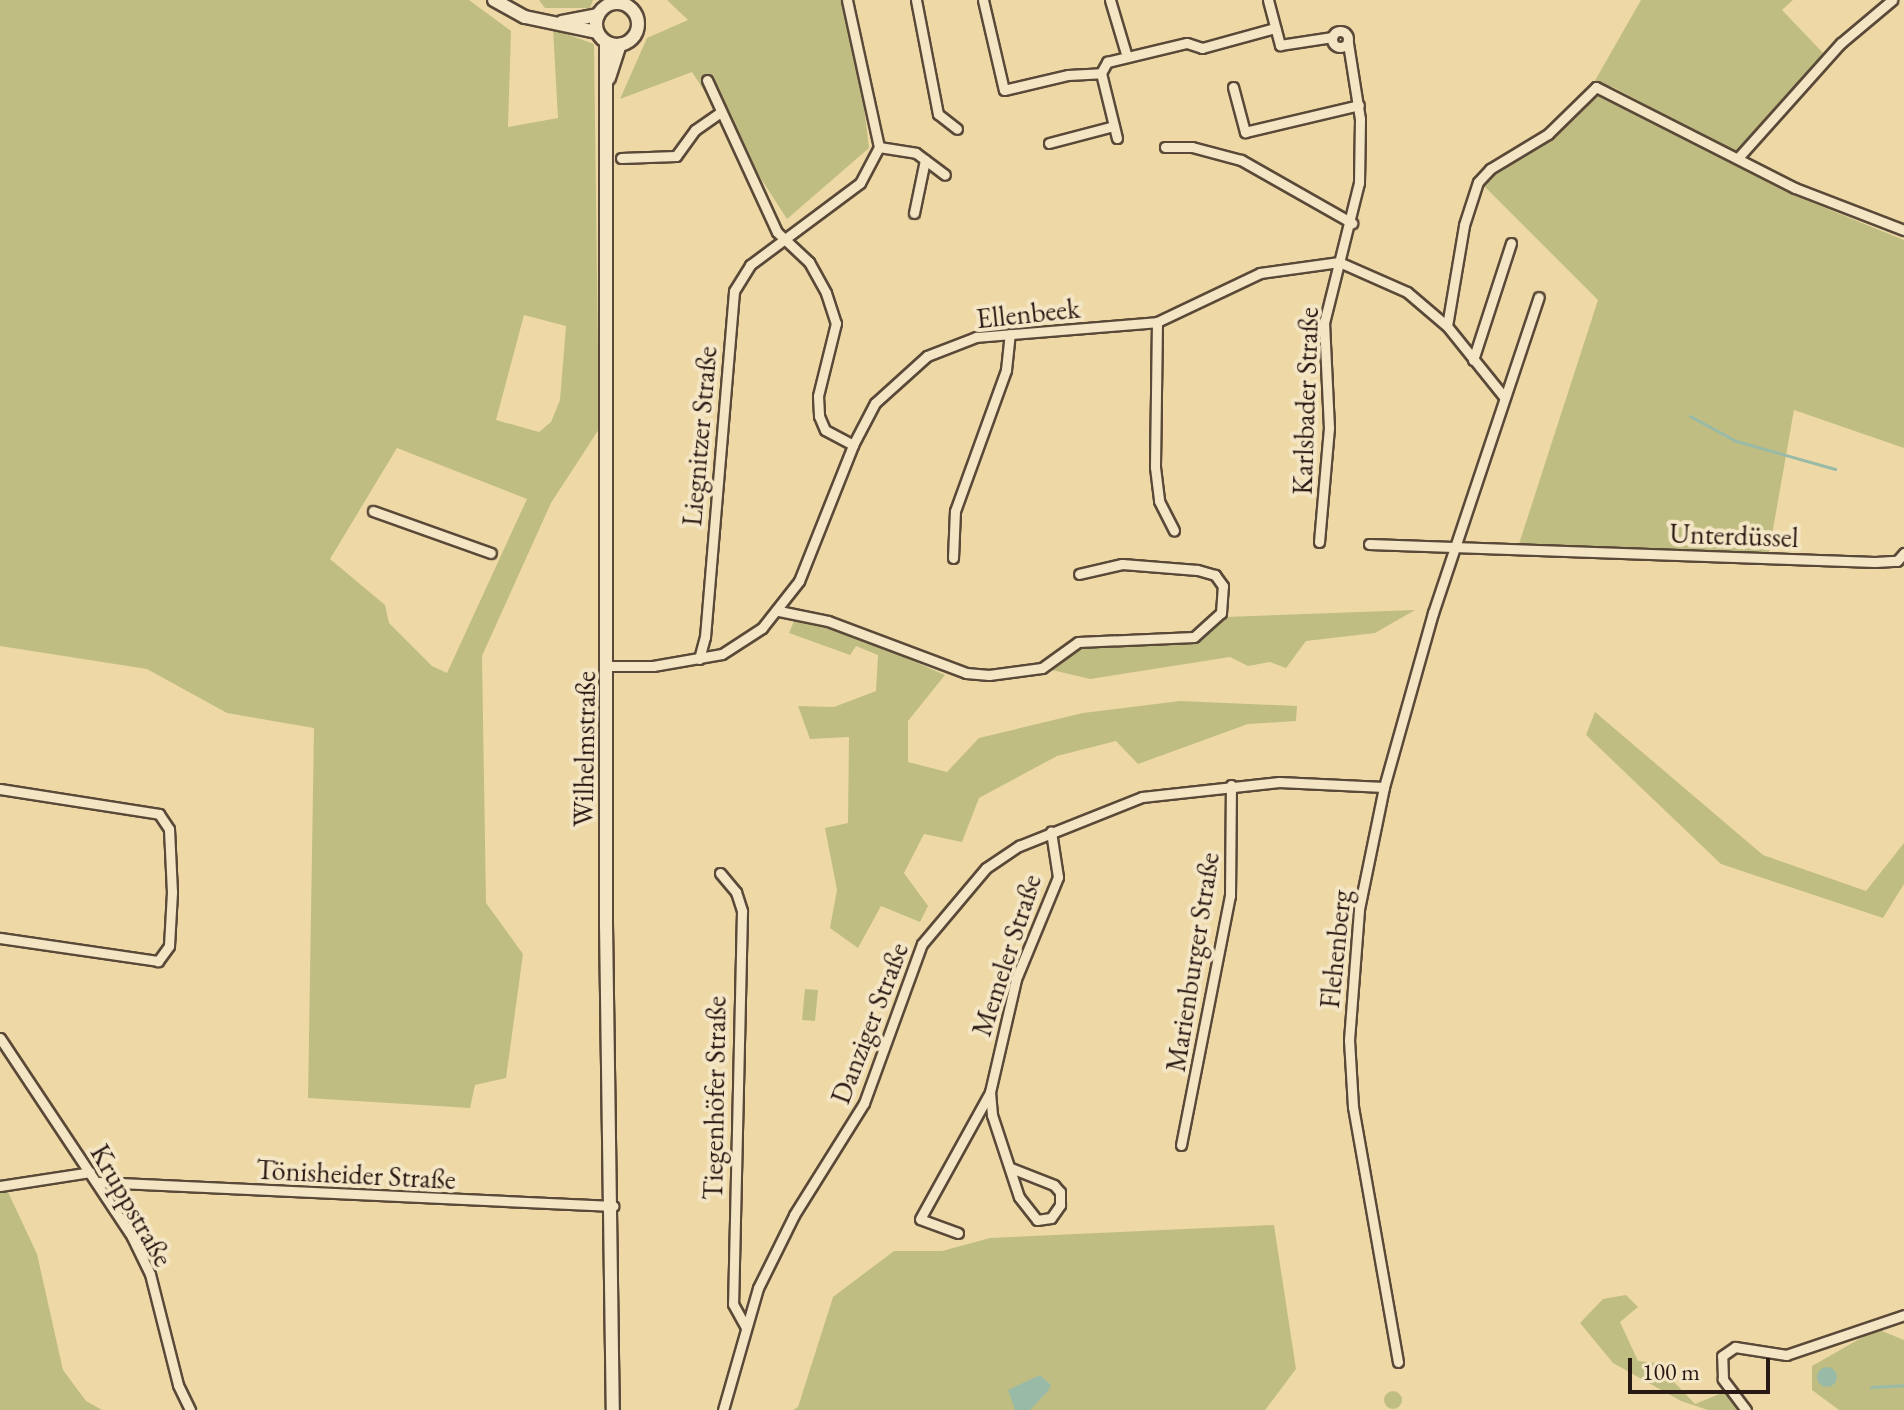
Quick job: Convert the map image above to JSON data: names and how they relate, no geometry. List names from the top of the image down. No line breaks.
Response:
{"streets":{"main road":["Wilhelmstraße"],"street":["Ellenbeek","Karlsbader Straße","Liegnitzer Straße","Unterdüssel","Flehenberg","Memeler Straße","Marienburger Straße","Danziger Straße","Tiegenhöfer Straße","Tönisheider Straße","Kruppstraße"]},"crossings":[["Ellenbeek","Karlsbader Straße"],["Ellenbeek","Liegnitzer Straße"],["Ellenbeek","Wilhelmstraße"],["Unterdüssel","Flehenberg"],["Wilhelmstraße","Tönisheider Straße"],["Flehenberg","Danziger Straße"],["Memeler Straße","Danziger Straße"],["Marienburger Straße","Danziger Straße"],["Danziger Straße","Tiegenhöfer Straße"],["Tönisheider Straße","Kruppstraße"]],"scale_bar":"100 m"}
